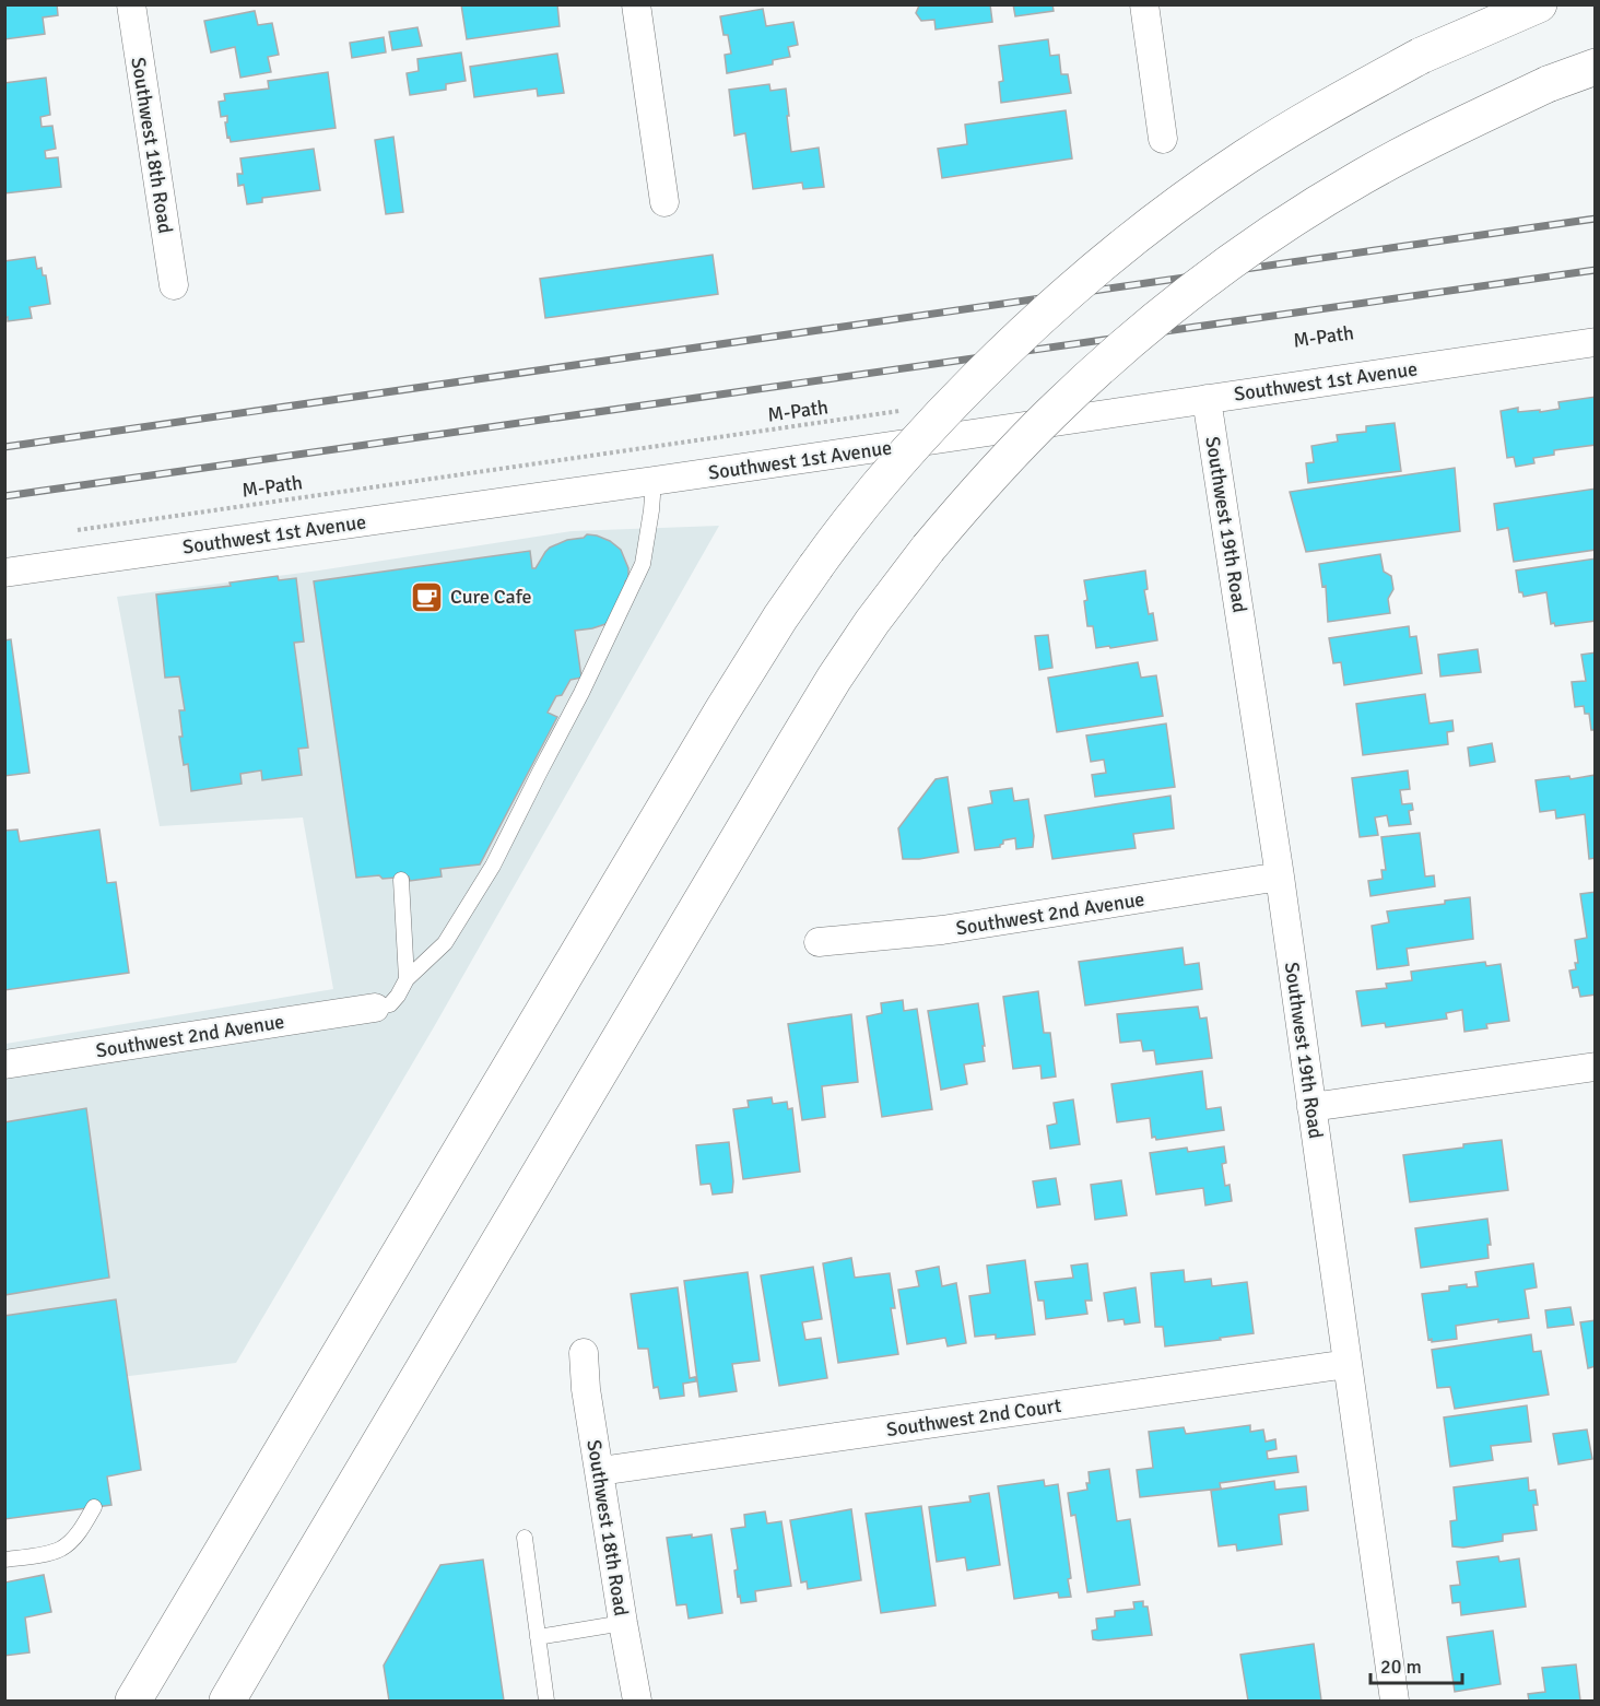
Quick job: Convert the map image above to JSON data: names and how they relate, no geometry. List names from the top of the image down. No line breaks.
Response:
{"streets":{"street":["Southwest 18th Road","Southwest 1st Avenue","Southwest 19th Road","Southwest 2nd Avenue","Southwest 2nd Court"],"path":["M-Path"]},"crossings":[["Southwest 18th Road","Southwest 2nd Court"],["Southwest 1st Avenue","Southwest 19th Road"],["Southwest 19th Road","Southwest 2nd Avenue"],["Southwest 19th Road","Southwest 2nd Court"]],"places":{"cafe":["Cure Cafe"]},"scale_bar":"20 m"}
